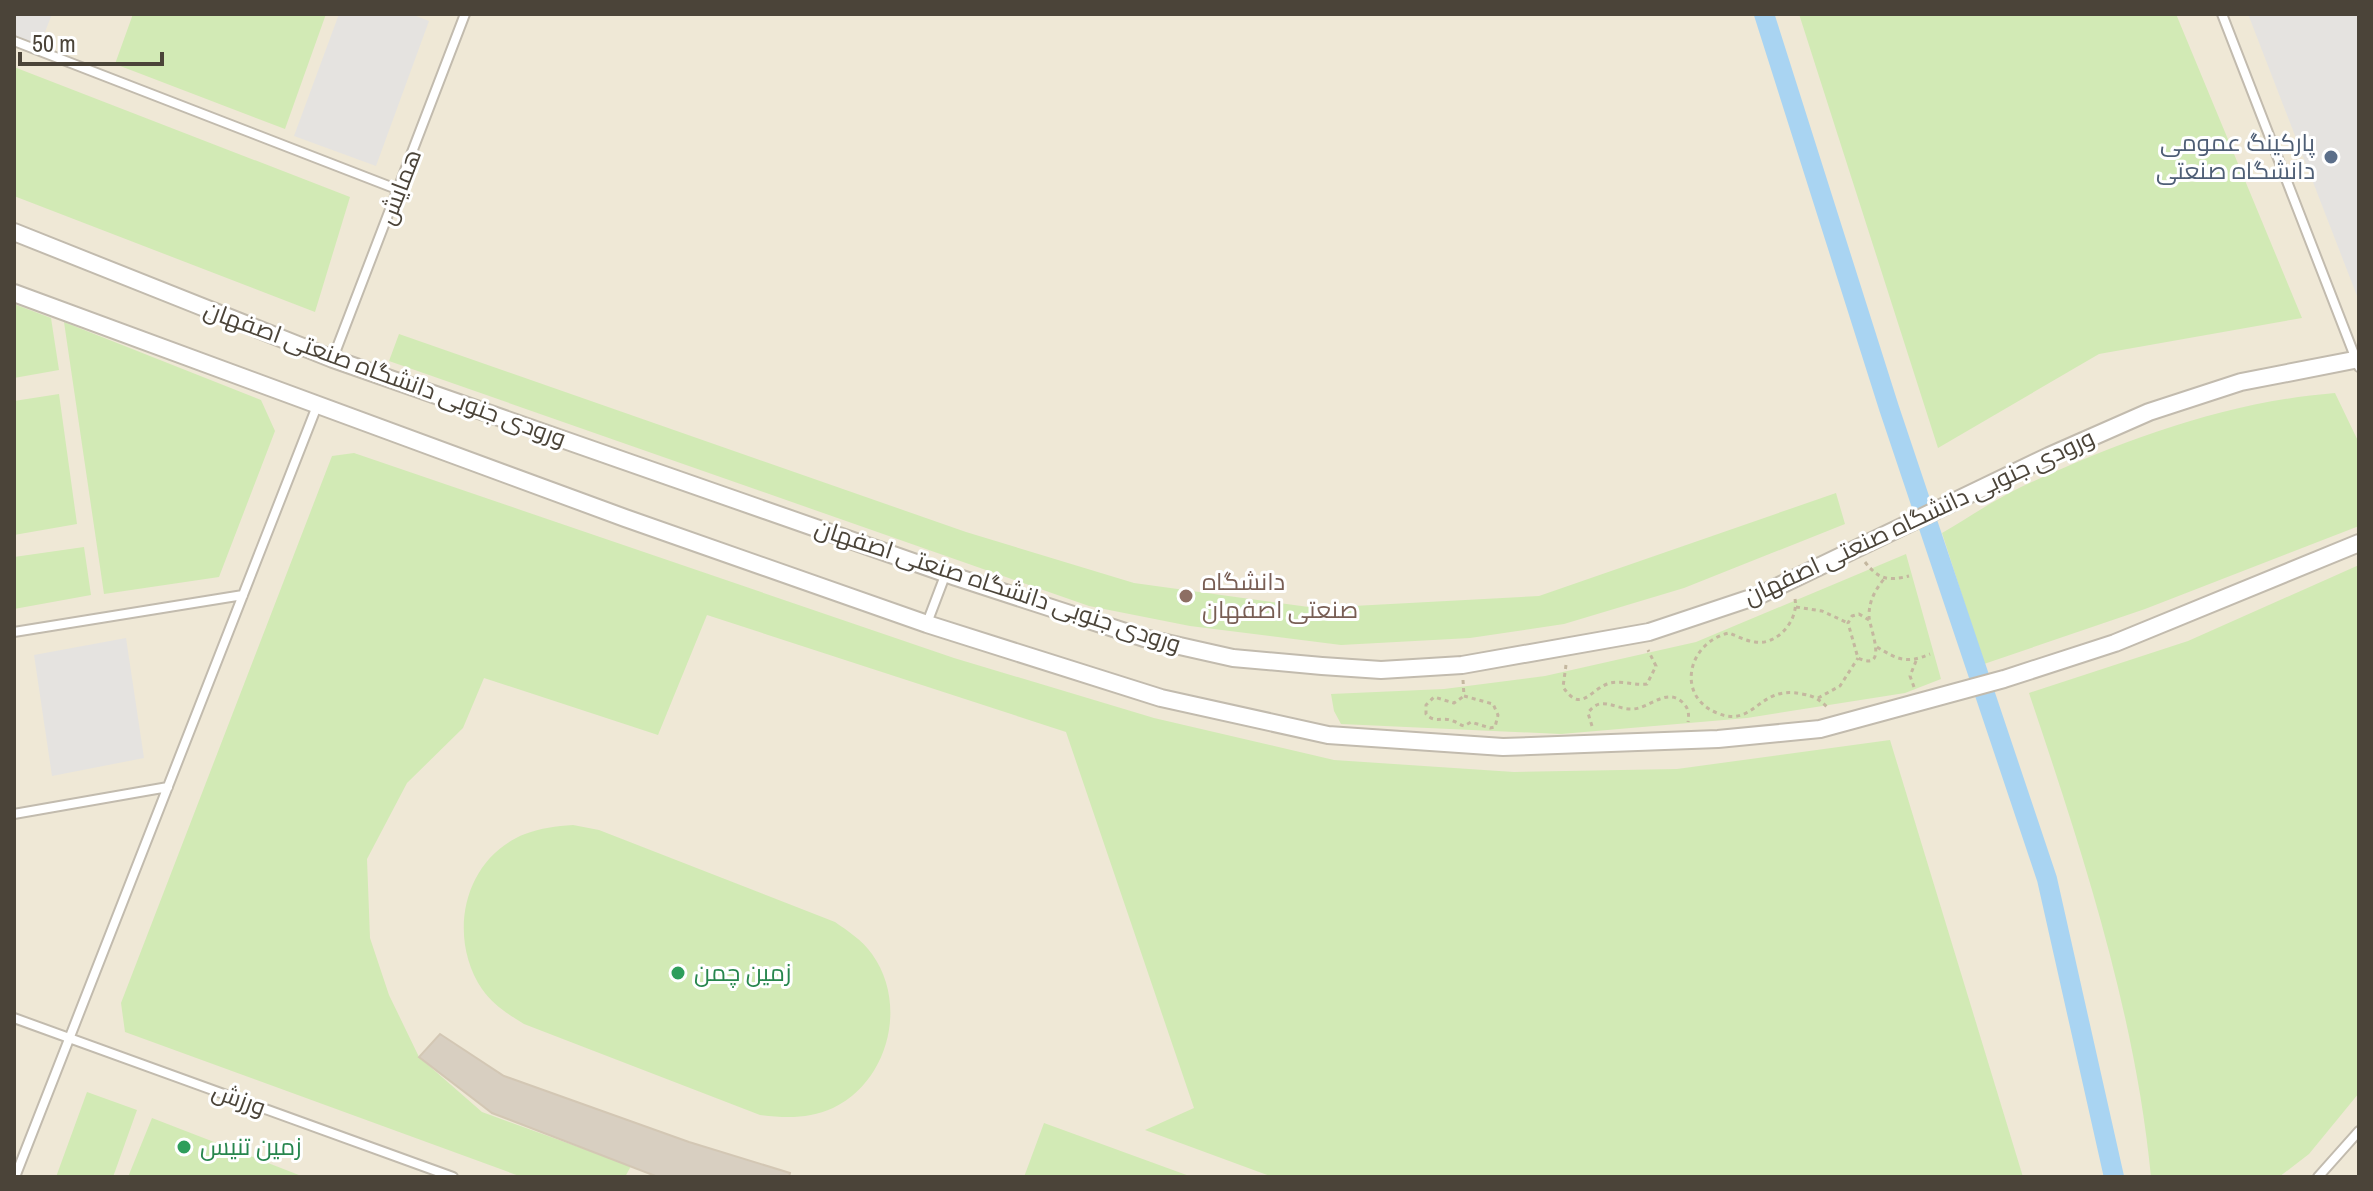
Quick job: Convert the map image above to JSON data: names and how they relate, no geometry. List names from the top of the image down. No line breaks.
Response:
{"streets":{"street":["ورودی جنوبی دانشگاه صنعتی اصفهان"],"lane":["همایش","ورزش"]},"crossings":[["همایش","ورودی جنوبی دانشگاه صنعتی اصفهان"]],"places":["پارکینگ عمومی دانشگاه صنعتی","دانشگاه صنعتی اصفهان","زمین چمن","زمین تنیس"],"scale_bar":"50 m"}
